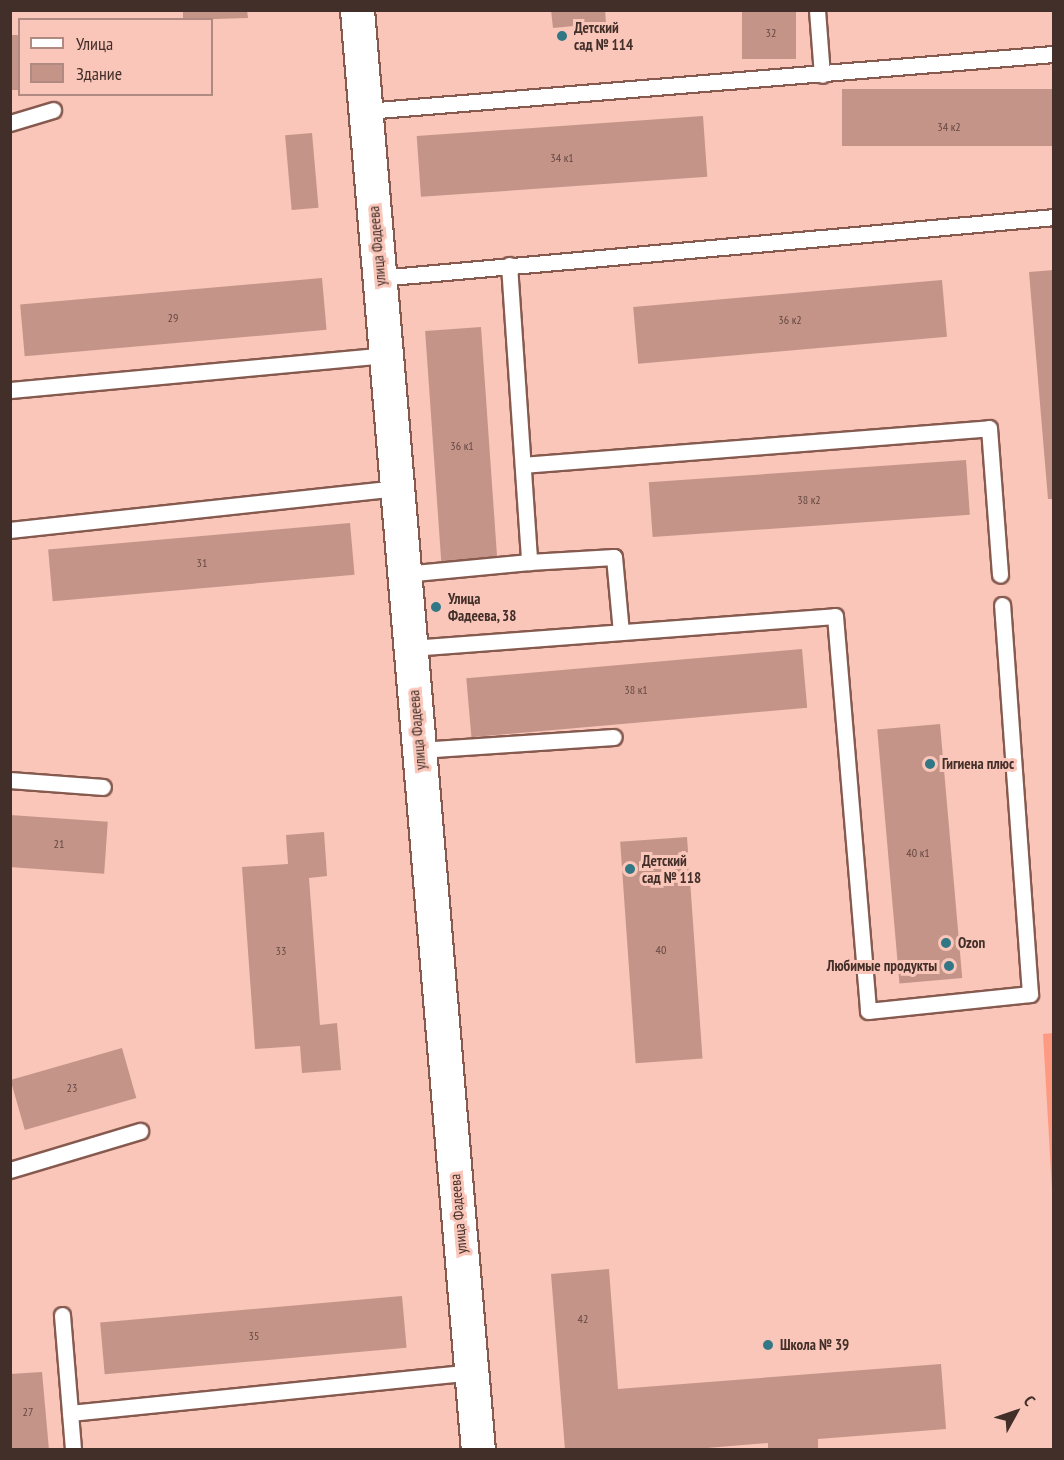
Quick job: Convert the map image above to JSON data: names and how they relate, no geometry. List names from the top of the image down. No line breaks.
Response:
{"streets":{"street":["улица Фадеева"]},"places":["Детский сад № 114","Улица Фадеева, 38","Гигиена плюс","Детский сад № 118","Ozon","Любимые продукты","Школа № 39"],"house_numbers":["32","34 к2","34 к1","29","36 к2","36 к1","38 к2","31","38 к1","21","40 к1","40","33","23","42","35","27"],"legend":["Улица","Здание"],"north":"top right"}
